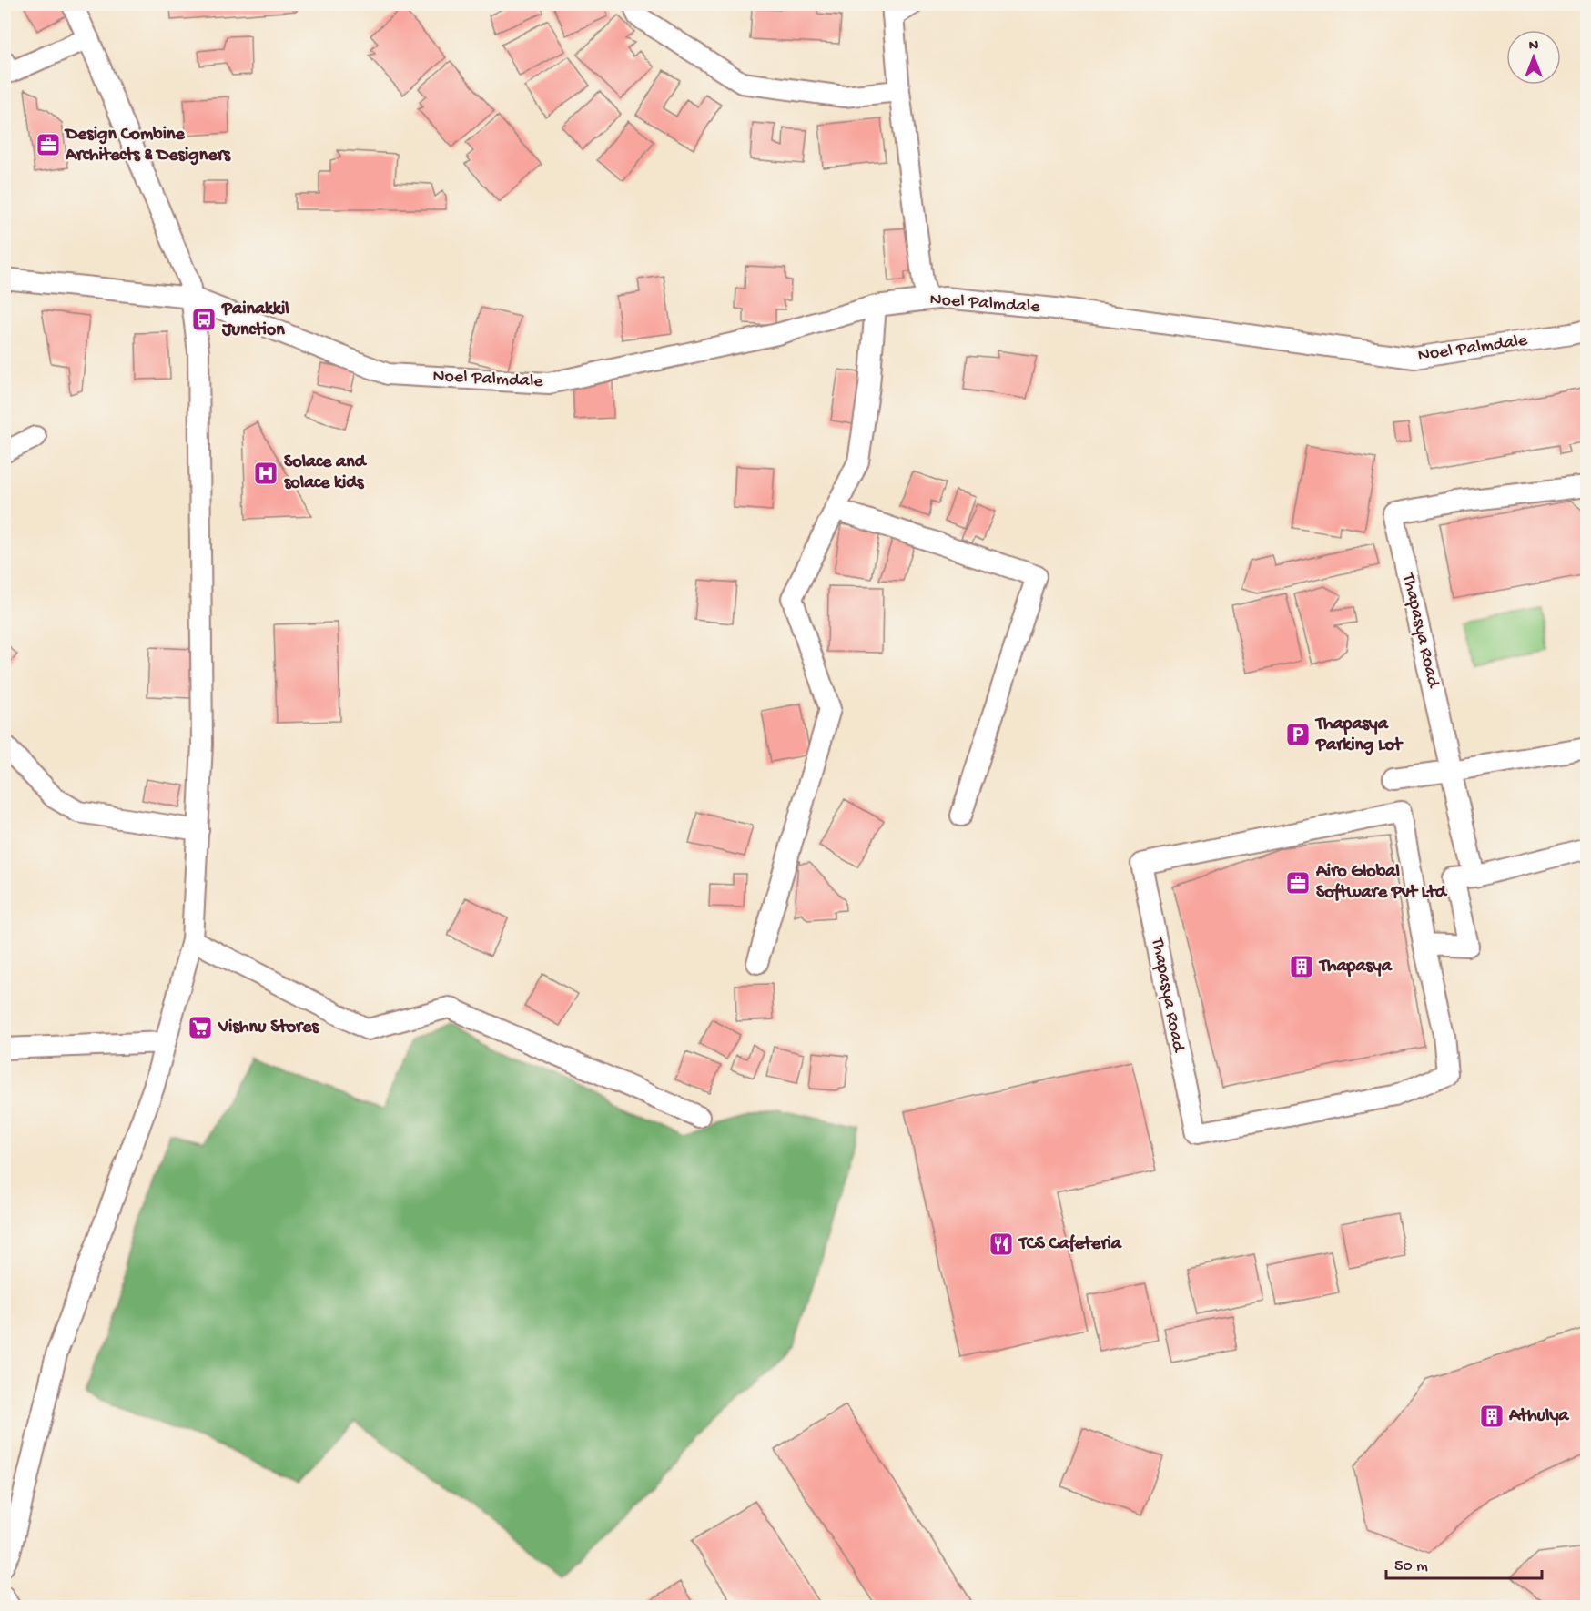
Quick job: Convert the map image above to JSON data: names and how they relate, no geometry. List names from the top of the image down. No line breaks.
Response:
{"streets":{"street":["Noel Palmdale","Thapasya Road"]},"places":{"office":["Design Combine Architects & Designers","Airo Global Software Pvt Ltd"],"bus stop":["Painakkil Junction"],"hospital":["Solace and solace kids"],"parking":["Thapasya Parking Lot"],"building":["Thapasya","Athulya"],"supermarket":["Vishnu Stores"],"restaurant":["TCS Cafeteria"]},"scale_bar":"50 m","north":"top"}
